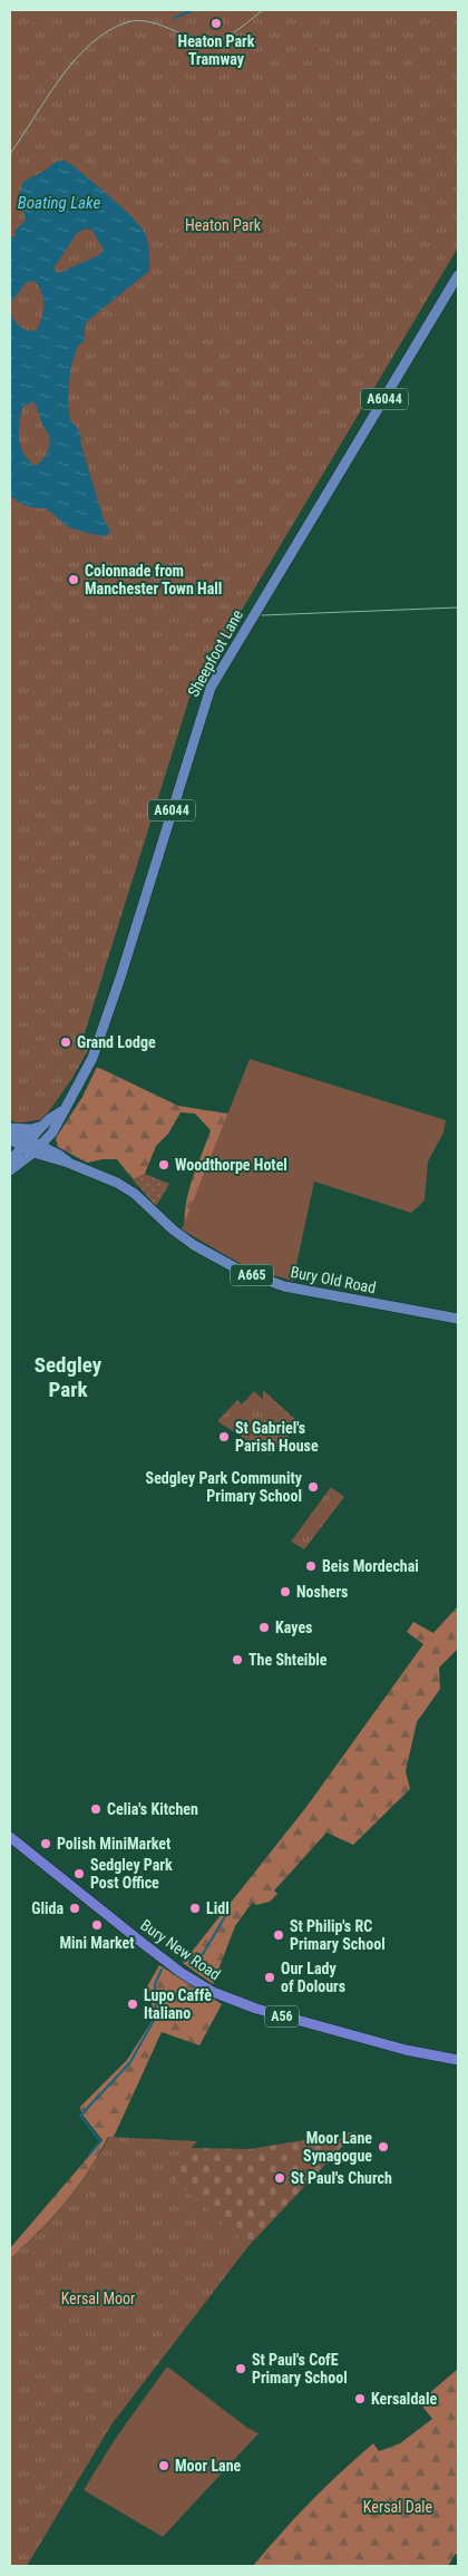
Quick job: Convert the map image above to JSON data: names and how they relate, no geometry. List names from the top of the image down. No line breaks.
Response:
{"streets":{"highway":["Bury New Road","A56"],"main road":["A6044","Sheepfoot Lane","A665","Bury Old Road"]},"crossings":[["A6044","Sheepfoot Lane"],["A6044","Bury Old Road"],["Sheepfoot Lane","Bury Old Road"]],"districts":["Sedgley Park"],"water":["Boating Lake"],"parks":["Heaton Park","Kersal Moor","Kersal Dale"],"places":["Heaton Park Tramway","Colonnade from Manchester Town Hall","Grand Lodge","Woodthorpe Hotel","St Gabriel's Parish House","Sedgley Park Community Primary School","Beis Mordechai","Noshers","Kayes","The Shteible","Celia's Kitchen","Polish MiniMarket","Sedgley Park Post Office","Glida","Lidl","Mini Market","St Philip's RC Primary School","Our Lady of Dolours","Lupo Caffè Italiano","Moor Lane Synagogue","St Paul's Church","St Paul's CofE Primary School","Kersaldale","Moor Lane"]}
